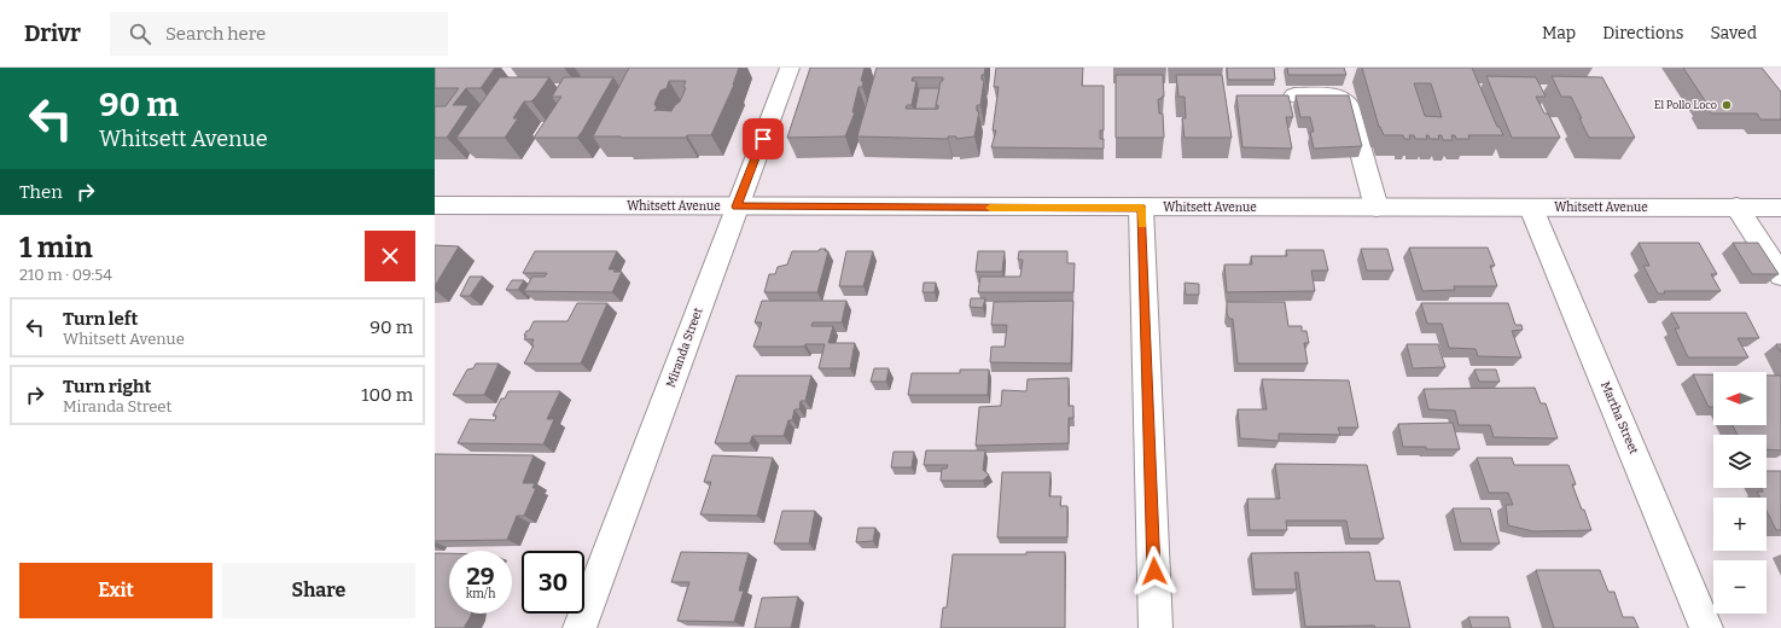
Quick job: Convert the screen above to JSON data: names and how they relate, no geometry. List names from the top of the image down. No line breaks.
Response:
{"streets":{"street":["Whitsett Avenue","Miranda Street","Martha Street"]},"crossings":[["Whitsett Avenue","Miranda Street"],["Whitsett Avenue","Martha Street"]],"places":["El Pollo Loco"],"north":"left","page":{"header":"Drivr","search":"Search here","nav":["Map","Directions","Saved"],"turn":["90 m","Whitsett Avenue"],"then":"Then","heading":["1 min","210 m · 09:54"],"list":[{"name":"Turn left","note":"Whitsett Avenue","value":"90 m"},{"name":"Turn right","note":"Miranda Street","value":"100 m"}],"map_buttons":["+","−"],"speed":"29 km/h","limit":"30","buttons":["Exit","Share"]}}
